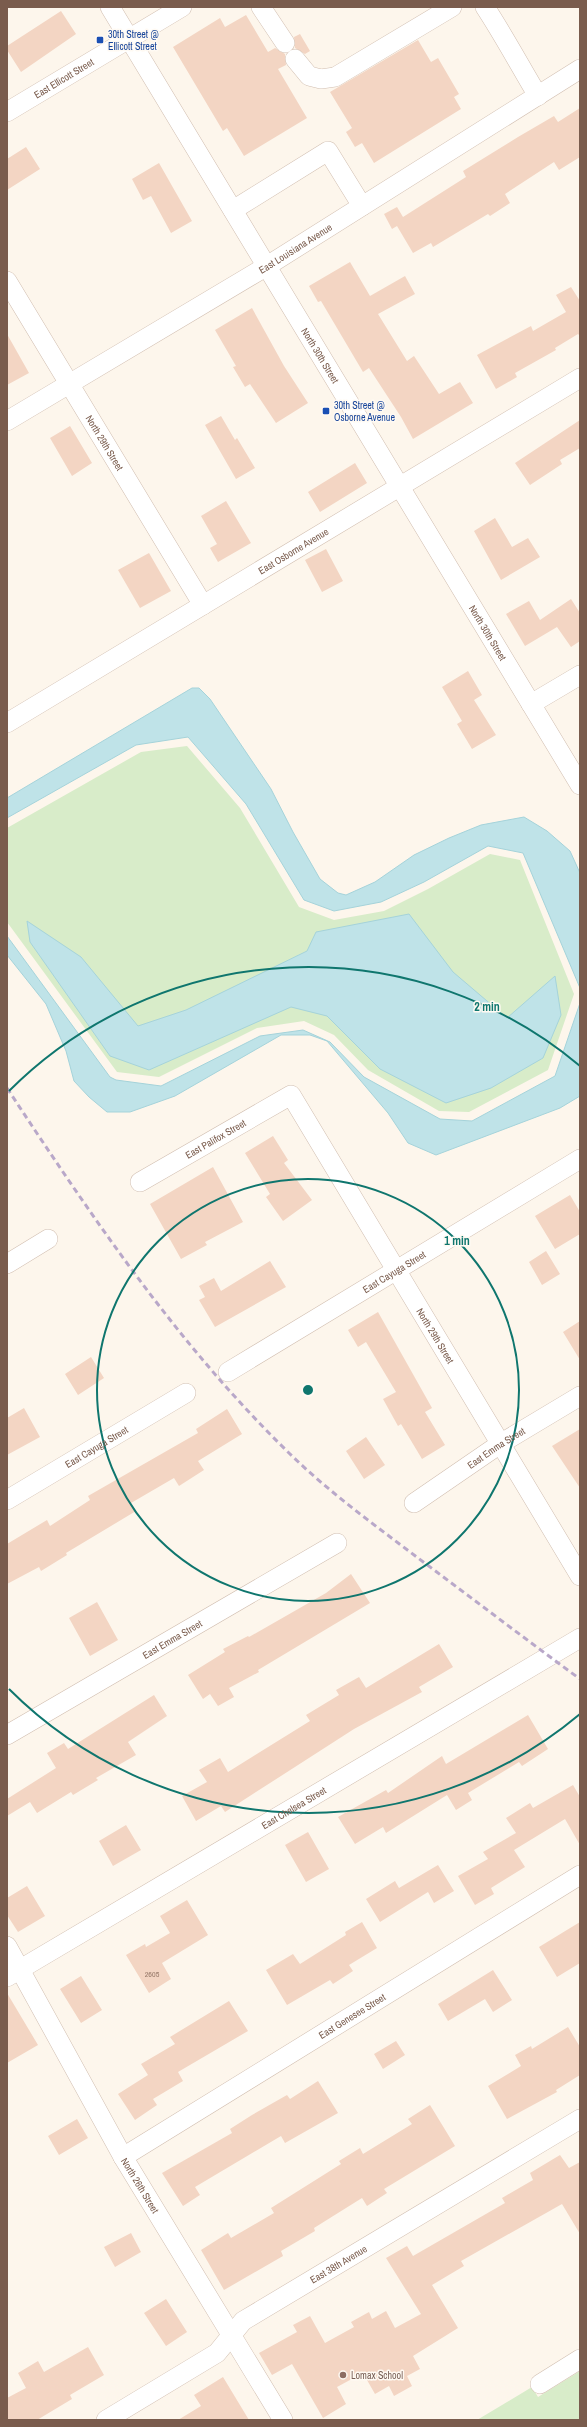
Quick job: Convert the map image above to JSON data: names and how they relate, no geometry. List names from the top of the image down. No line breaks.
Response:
{"streets":{"street":["East Ellicott Street","East Louisiana Avenue","North 30th Street","North 29th Street","East Osborne Avenue","East Palifox Street","East Cayuga Street","East Emma Street","East Chelsea Street","East Genesee Street","North 26th Street","East 38th Avenue"]},"crossings":[["East Ellicott Street","North 30th Street"],["East Louisiana Avenue","North 30th Street"],["East Louisiana Avenue","North 29th Street"],["North 30th Street","East Osborne Avenue"],["North 29th Street","East Osborne Avenue"],["North 29th Street","East Palifox Street"],["North 29th Street","East Cayuga Street"],["North 29th Street","East Emma Street"],["East Chelsea Street","North 26th Street"],["East Genesee Street","North 26th Street"],["North 26th Street","East 38th Avenue"]],"places":{"transit":["30th Street @ Ellicott Street","30th Street @ Osborne Avenue"],"other":["Lomax School"]},"house_numbers":["2605"],"rings":["2 min","1 min"]}
